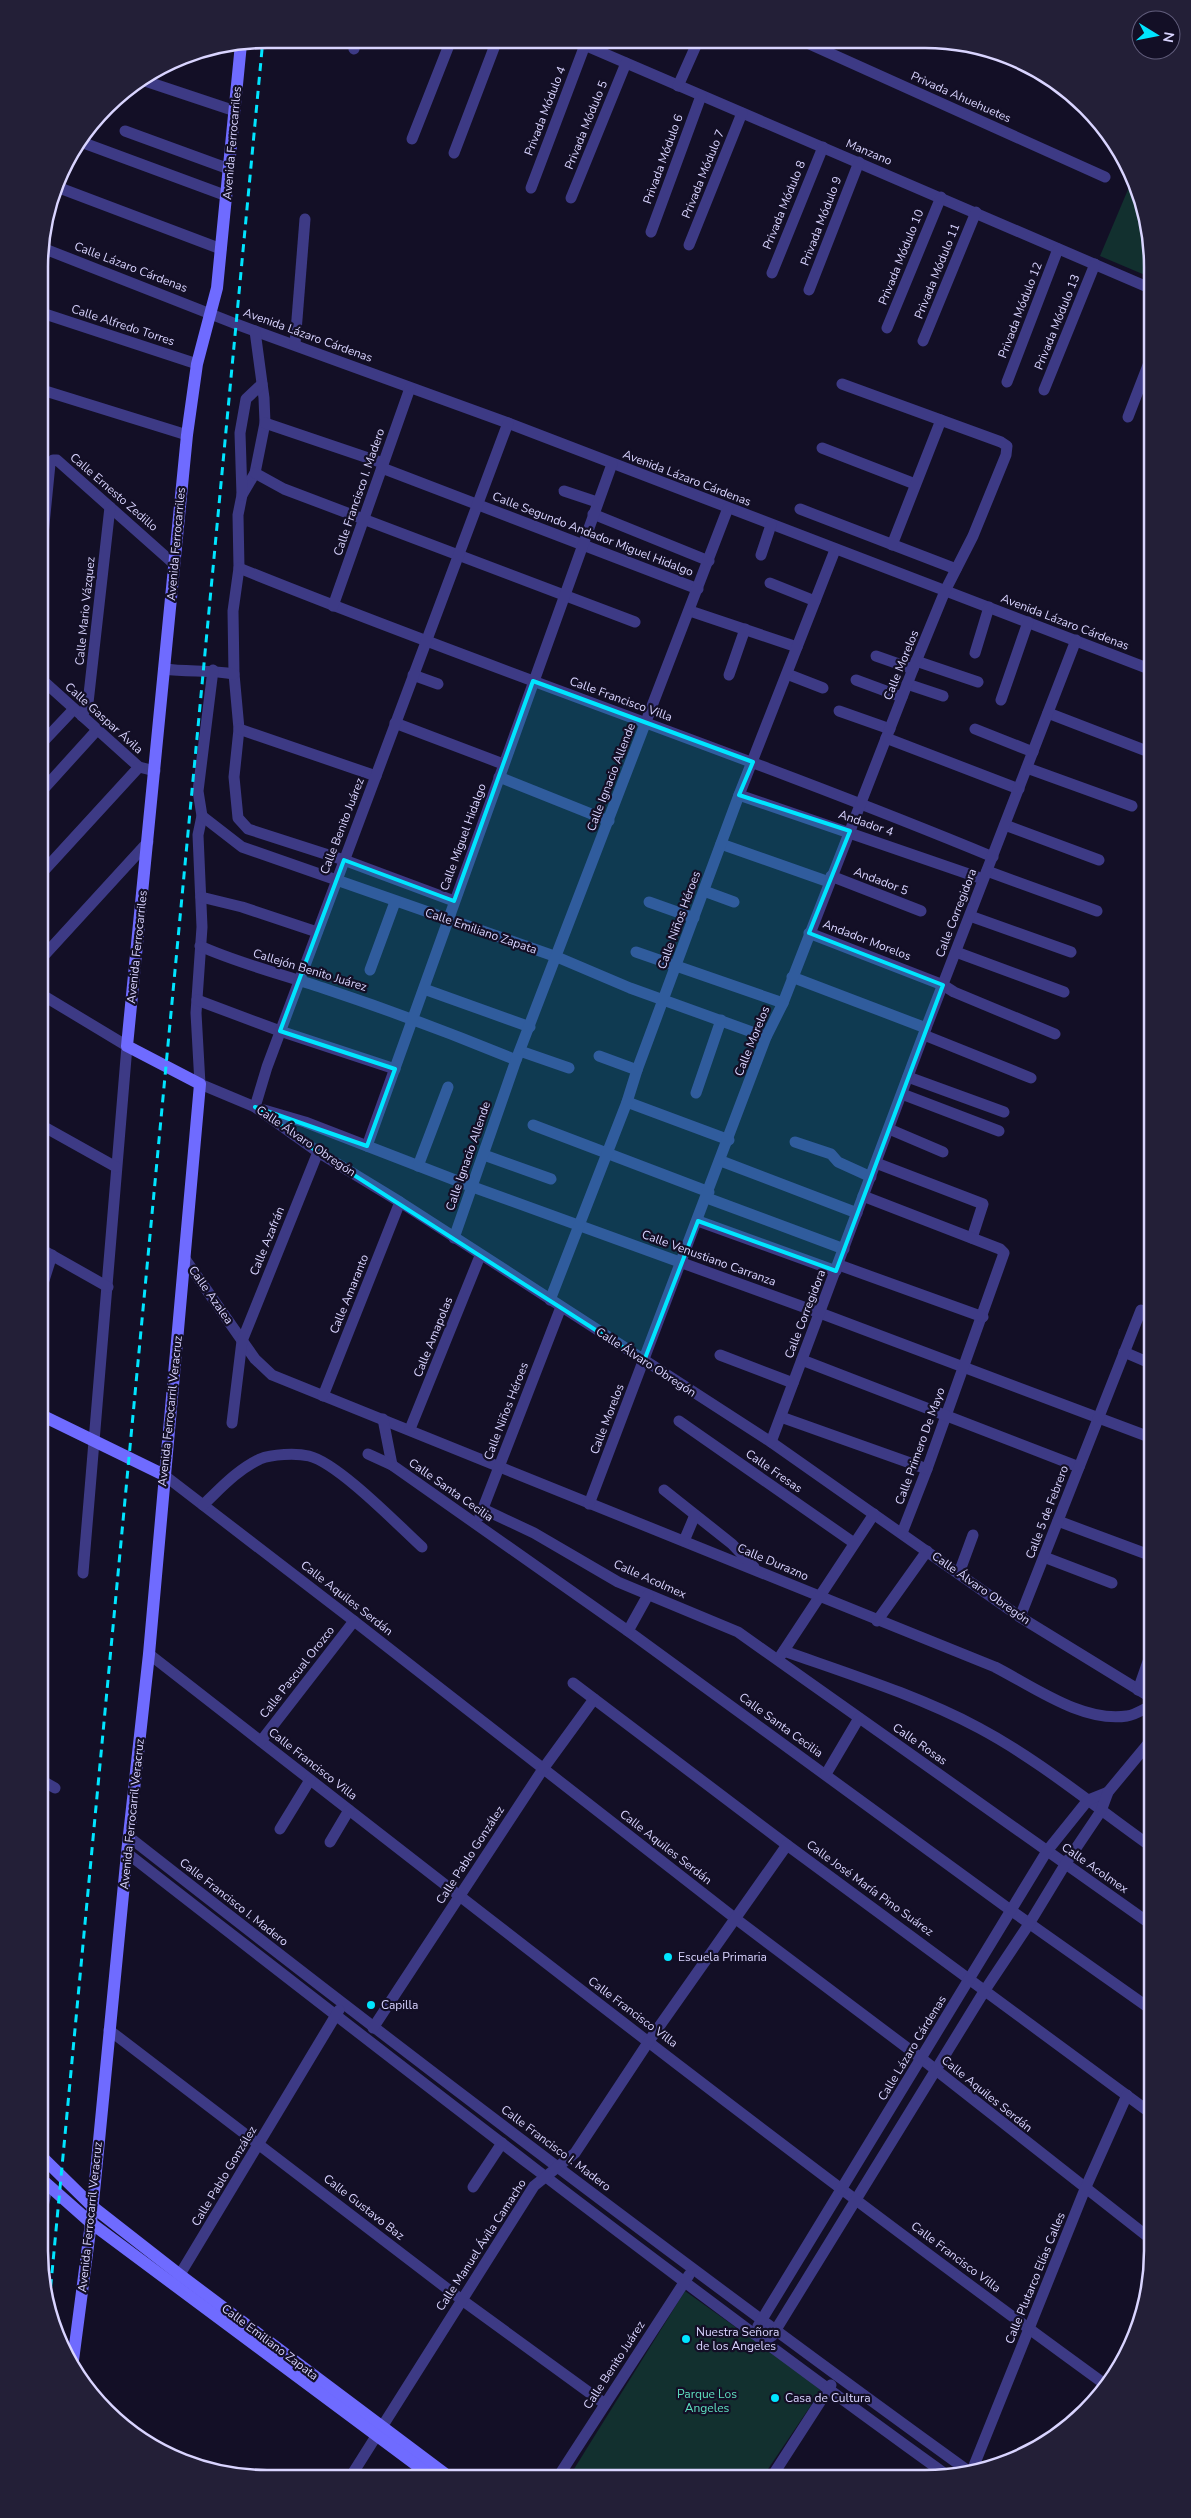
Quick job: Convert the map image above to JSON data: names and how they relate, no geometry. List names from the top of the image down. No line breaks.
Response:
{"streets":{"street":["Privada Ahuehuetes","Privada Módulo 4","Privada Módulo 5","Avenida Ferrocarriles","Manzano","Privada Módulo 6","Privada Módulo 7","Privada Módulo 8","Privada Módulo 9","Privada Módulo 10","Calle Lázaro Cárdenas","Privada Módulo 11","Privada Módulo 12","Privada Módulo 13","Calle Alfredo Torres","Avenida Lázaro Cárdenas","Calle Ernesto Zedillo","Calle Francisco I. Madero","Calle Segundo Andador Miguel Hidalgo","Calle Mario Vázquez","Calle Morelos","Calle Francisco Villa","Calle Gaspar Ávila","Calle Ignacio Allende","Andador 4","Calle Benito Juárez","Calle Miguel Hidalgo","Andador 5","Calle Corregidora","Calle Niños Héroes","Calle Emiliano Zapata","Andador Morelos","Callejón Benito Juárez","Calle Álvaro Obregón","Calle Azafrán","Calle Venustiano Carranza","Calle Amaranto","Calle Azalea","Calle Amapolas","Avenida Ferrocarril Veracruz","Calle Primero De Mayo","Calle Fresas","Calle Santa Cecilia","Calle 5 de Febrero","Calle Durazno","Calle Acolmex","Calle Aquiles Serdán","Calle Pascual Orozco","Calle Rosas","Calle Pablo González","Calle José María Pino Suárez","Calle Gustavo Baz","Calle Manuel Ávila Camacho","Calle Plutarco Elías Calles"]},"crossings":[["Privada Módulo 5","Manzano"],["Avenida Ferrocarriles","Calle Lázaro Cárdenas"],["Avenida Ferrocarriles","Calle Alfredo Torres"],["Avenida Ferrocarriles","Avenida Lázaro Cárdenas"],["Avenida Ferrocarriles","Calle Ernesto Zedillo"],["Avenida Ferrocarriles","Calle Gaspar Ávila"],["Avenida Ferrocarriles","Calle Álvaro Obregón"],["Manzano","Privada Módulo 6"],["Manzano","Privada Módulo 7"],["Manzano","Privada Módulo 8"],["Manzano","Privada Módulo 9"],["Manzano","Privada Módulo 10"],["Manzano","Privada Módulo 11"],["Manzano","Privada Módulo 12"],["Manzano","Privada Módulo 13"],["Calle Lázaro Cárdenas","Avenida Lázaro Cárdenas"],["Calle Lázaro Cárdenas","Calle Francisco I. Madero"],["Calle Lázaro Cárdenas","Calle Francisco Villa"],["Calle Lázaro Cárdenas","Calle Santa Cecilia"],["Calle Lázaro Cárdenas","Calle Acolmex"],["Calle Lázaro Cárdenas","Calle Aquiles Serdán"],["Calle Lázaro Cárdenas","Calle Rosas"],["Calle Lázaro Cárdenas","Calle José María Pino Suárez"],["Avenida Lázaro Cárdenas","Calle Francisco I. Madero"],["Avenida Lázaro Cárdenas","Calle Morelos"],["Avenida Lázaro Cárdenas","Calle Ignacio Allende"],["Avenida Lázaro Cárdenas","Calle Benito Juárez"],["Avenida Lázaro Cárdenas","Calle Miguel Hidalgo"],["Avenida Lázaro Cárdenas","Calle Corregidora"],["Avenida Lázaro Cárdenas","Calle Niños Héroes"],["Calle Ernesto Zedillo","Calle Mario Vázquez"],["Calle Francisco I. Madero","Calle Segundo Andador Miguel Hidalgo"],["Calle Francisco I. Madero","Calle Francisco Villa"],["Calle Francisco I. Madero","Calle Benito Juárez"],["Calle Francisco I. Madero","Avenida Ferrocarril Veracruz"],["Calle Francisco I. Madero","Calle Pablo González"],["Calle Francisco I. Madero","Calle Manuel Ávila Camacho"],["Calle Segundo Andador Miguel Hidalgo","Calle Ignacio Allende"],["Calle Segundo Andador Miguel Hidalgo","Calle Benito Juárez"],["Calle Segundo Andador Miguel Hidalgo","Calle Miguel Hidalgo"],["Calle Mario Vázquez","Calle Gaspar Ávila"],["Calle Morelos","Calle Francisco Villa"],["Calle Morelos","Andador 4"],["Calle Morelos","Andador 5"],["Calle Morelos","Calle Emiliano Zapata"],["Calle Morelos","Andador Morelos"],["Calle Morelos","Calle Álvaro Obregón"],["Calle Morelos","Calle Venustiano Carranza"],["Calle Morelos","Calle Durazno"],["Calle Francisco Villa","Calle Ignacio Allende"],["Calle Francisco Villa","Calle Benito Juárez"],["Calle Francisco Villa","Calle Miguel Hidalgo"],["Calle Francisco Villa","Calle Corregidora"],["Calle Francisco Villa","Calle Niños Héroes"],["Calle Francisco Villa","Avenida Ferrocarril Veracruz"],["Calle Francisco Villa","Calle Pascual Orozco"],["Calle Francisco Villa","Calle Pablo González"],["Calle Francisco Villa","Calle Manuel Ávila Camacho"],["Calle Francisco Villa","Calle Plutarco Elías Calles"],["Calle Ignacio Allende","Calle Emiliano Zapata"],["Calle Ignacio Allende","Callejón Benito Juárez"],["Calle Ignacio Allende","Calle Álvaro Obregón"],["Calle Ignacio Allende","Calle Venustiano Carranza"],["Andador 4","Calle Corregidora"],["Andador 4","Calle Niños Héroes"],["Calle Benito Juárez","Calle Emiliano Zapata"],["Calle Benito Juárez","Callejón Benito Juárez"],["Calle Benito Juárez","Calle Álvaro Obregón"],["Calle Benito Juárez","Calle Venustiano Carranza"],["Calle Benito Juárez","Calle Gustavo Baz"],["Calle Miguel Hidalgo","Calle Emiliano Zapata"],["Calle Miguel Hidalgo","Callejón Benito Juárez"],["Calle Miguel Hidalgo","Calle Venustiano Carranza"],["Andador 5","Calle Niños Héroes"],["Calle Corregidora","Andador Morelos"],["Calle Corregidora","Calle Álvaro Obregón"],["Calle Corregidora","Calle Venustiano Carranza"],["Calle Niños Héroes","Calle Emiliano Zapata"],["Calle Niños Héroes","Calle Álvaro Obregón"],["Calle Niños Héroes","Calle Venustiano Carranza"],["Calle Niños Héroes","Calle Santa Cecilia"],["Calle Niños Héroes","Calle Durazno"],["Calle Niños Héroes","Calle Acolmex"],["Calle Emiliano Zapata","Avenida Ferrocarril Veracruz"],["Calle Emiliano Zapata","Calle Pablo González"],["Calle Emiliano Zapata","Calle Manuel Ávila Camacho"],["Calle Álvaro Obregón","Calle Azafrán"],["Calle Álvaro Obregón","Calle Venustiano Carranza"],["Calle Álvaro Obregón","Calle Amaranto"],["Calle Álvaro Obregón","Calle Azalea"],["Calle Álvaro Obregón","Calle Amapolas"],["Calle Álvaro Obregón","Calle Primero De Mayo"],["Calle Álvaro Obregón","Calle 5 de Febrero"],["Calle Azafrán","Calle Azalea"],["Calle Venustiano Carranza","Calle Primero De Mayo"],["Calle Venustiano Carranza","Calle 5 de Febrero"],["Calle Amaranto","Calle Azalea"],["Calle Azalea","Avenida Ferrocarril Veracruz"],["Calle Azalea","Calle Santa Cecilia"],["Calle Azalea","Calle Durazno"],["Calle Amapolas","Calle Durazno"],["Avenida Ferrocarril Veracruz","Calle Aquiles Serdán"],["Avenida Ferrocarril Veracruz","Calle Gustavo Baz"],["Calle Santa Cecilia","Calle Durazno"],["Calle Acolmex","Calle Rosas"],["Calle Aquiles Serdán","Calle Pascual Orozco"],["Calle Aquiles Serdán","Calle Pablo González"],["Calle Aquiles Serdán","Calle Manuel Ávila Camacho"],["Calle Aquiles Serdán","Calle Plutarco Elías Calles"],["Calle Pablo González","Calle José María Pino Suárez"],["Calle Pablo González","Calle Gustavo Baz"],["Calle José María Pino Suárez","Calle Manuel Ávila Camacho"],["Calle José María Pino Suárez","Calle Plutarco Elías Calles"],["Calle Gustavo Baz","Calle Manuel Ávila Camacho"]],"parks":["Parque Los Angeles"],"places":["Escuela Primaria","Capilla","Nuestra Señora de los Angeles","Casa de Cultura"],"north":"right"}
